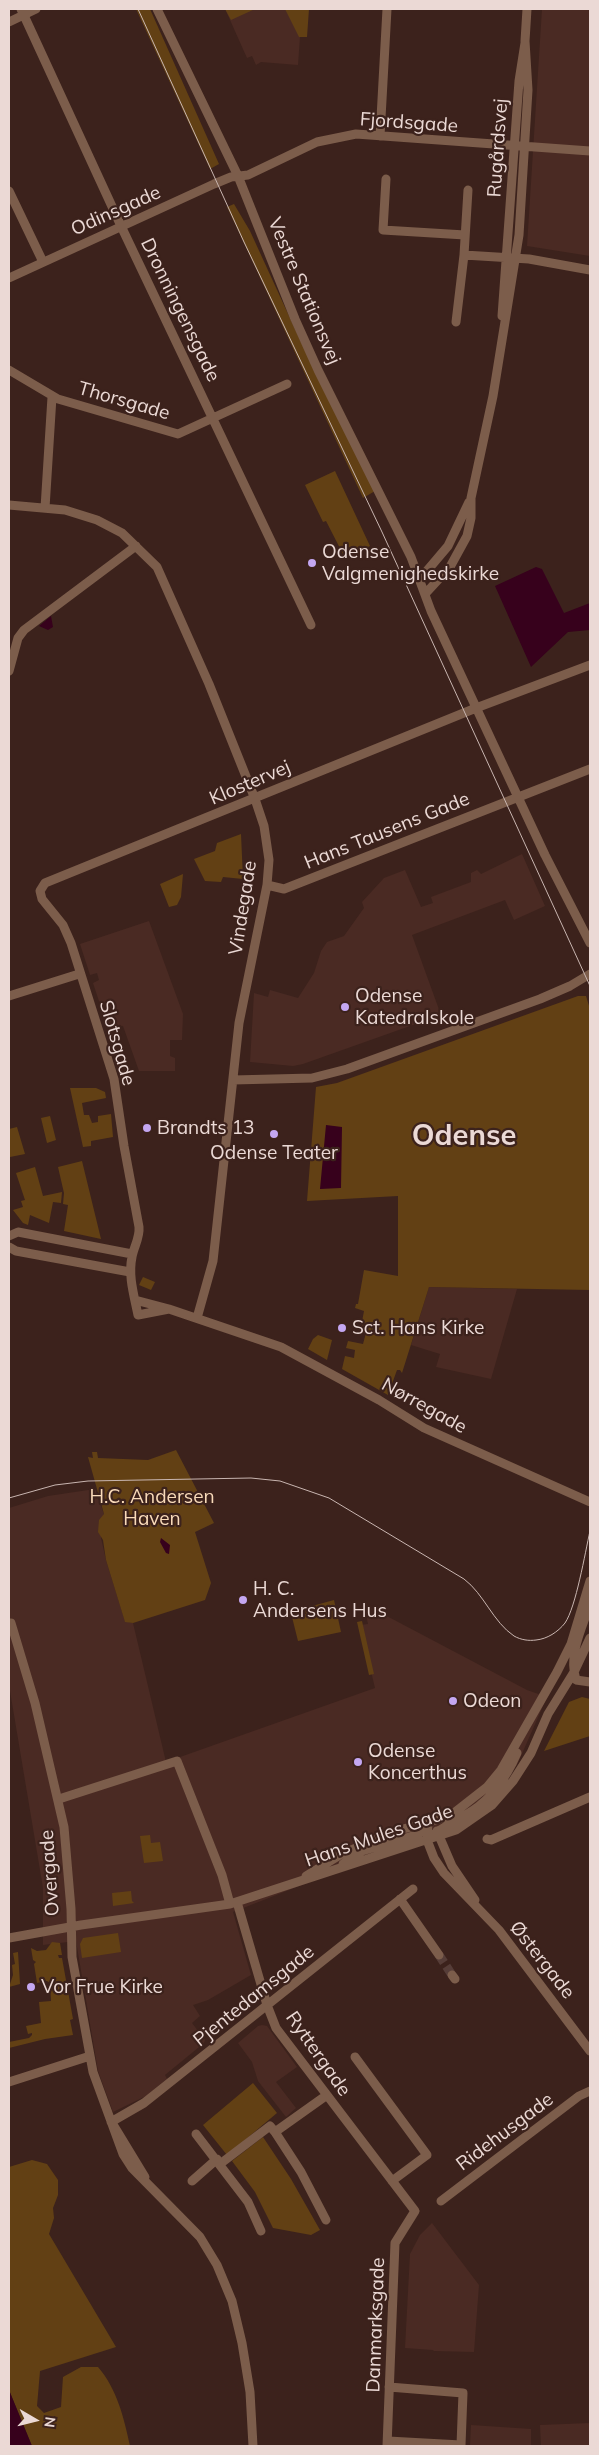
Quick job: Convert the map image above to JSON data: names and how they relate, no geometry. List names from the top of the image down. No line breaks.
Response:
{"streets":{"street":["Fjordsgade","Rugårdsvej","Odinsgade","Vestre Stationsvej","Dronningensgade","Thorsgade","Klostervej","Hans Tausens Gade","Vindegade","Slotsgade","Nørregade","Hans Mules Gade","Overgade","Østergade","Pjentedamsgade","Ryttergade","Ridehusgade","Danmarksgade"]},"crossings":[["Fjordsgade","Rugårdsvej"],["Fjordsgade","Odinsgade"],["Fjordsgade","Vestre Stationsvej"],["Rugårdsvej","Vestre Stationsvej"],["Odinsgade","Vestre Stationsvej"],["Odinsgade","Dronningensgade"],["Vestre Stationsvej","Klostervej"],["Vestre Stationsvej","Hans Tausens Gade"],["Dronningensgade","Thorsgade"],["Klostervej","Vindegade"],["Klostervej","Slotsgade"],["Hans Tausens Gade","Vindegade"],["Vindegade","Nørregade"],["Slotsgade","Nørregade"],["Hans Mules Gade","Overgade"],["Hans Mules Gade","Østergade"],["Hans Mules Gade","Ryttergade"],["Overgade","Pjentedamsgade"],["Overgade","Ryttergade"],["Pjentedamsgade","Ryttergade"],["Ryttergade","Danmarksgade"]],"districts":["Odense"],"parks":["H.C. Andersen Haven"],"places":["Odense Valgmenighedskirke","Odense Katedralskole","Brandts 13","Odense Teater","Sct. Hans Kirke","H. C. Andersens Hus","Odeon","Odense Koncerthus","Vor Frue Kirke"],"north":"right"}
